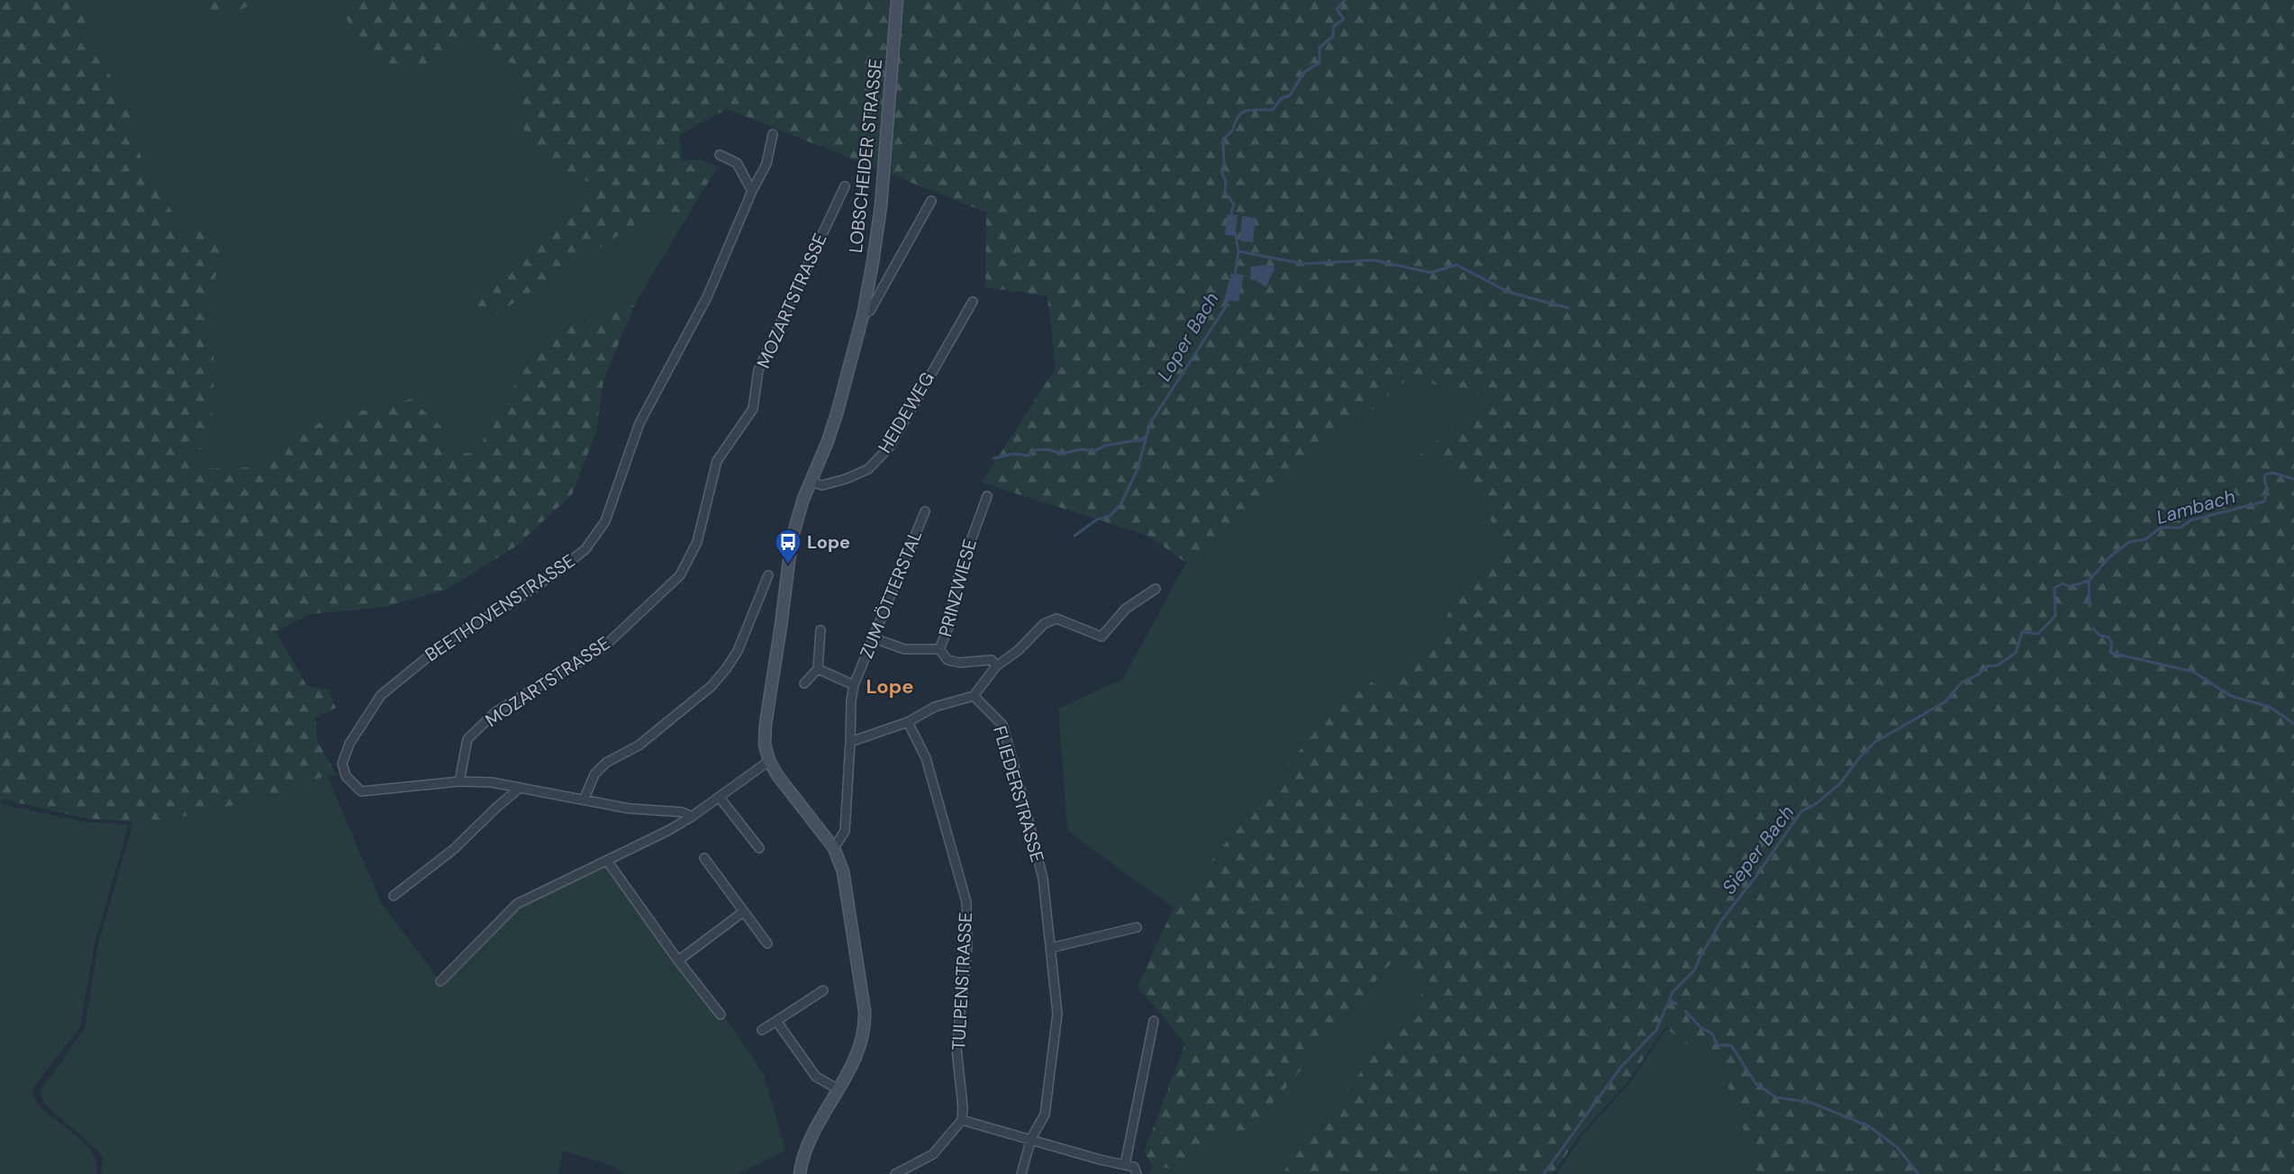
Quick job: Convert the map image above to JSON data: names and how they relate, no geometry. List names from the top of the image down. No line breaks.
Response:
{"streets":{"street":["LOBSCHEIDER STRASSE","MOZARTSTRASSE","HEIDEWEG","PRINZWIESE","ZUM ÖTTERSTAL","BEETHOVENSTRASSE","FLIEDERSTRASSE","TULPENSTRASSE"]},"crossings":[["LOBSCHEIDER STRASSE","HEIDEWEG"],["MOZARTSTRASSE","BEETHOVENSTRASSE"]],"districts":["Lope"],"water":["Loper Bach","Lambach","Sieper Bach"],"places":{"bus stop":["Lope"]}}
